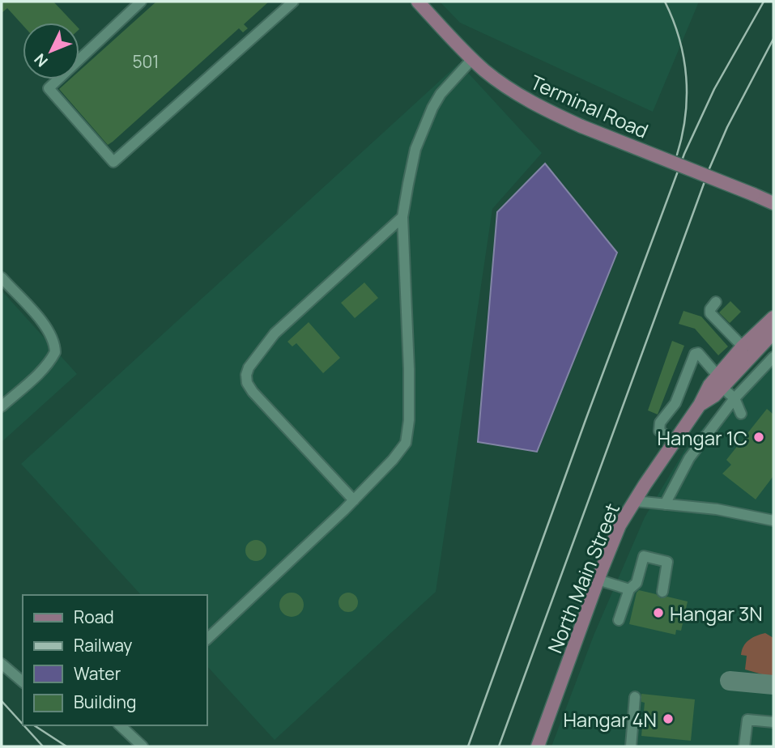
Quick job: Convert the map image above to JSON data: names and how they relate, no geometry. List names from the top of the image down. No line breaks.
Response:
{"streets":{"main road":["Terminal Road","North Main Street"]},"places":["Hangar 1C","Hangar 3N","Hangar 4N"],"house_numbers":["501"],"legend":["Road","Railway","Water","Building"],"north":"bottom left"}
